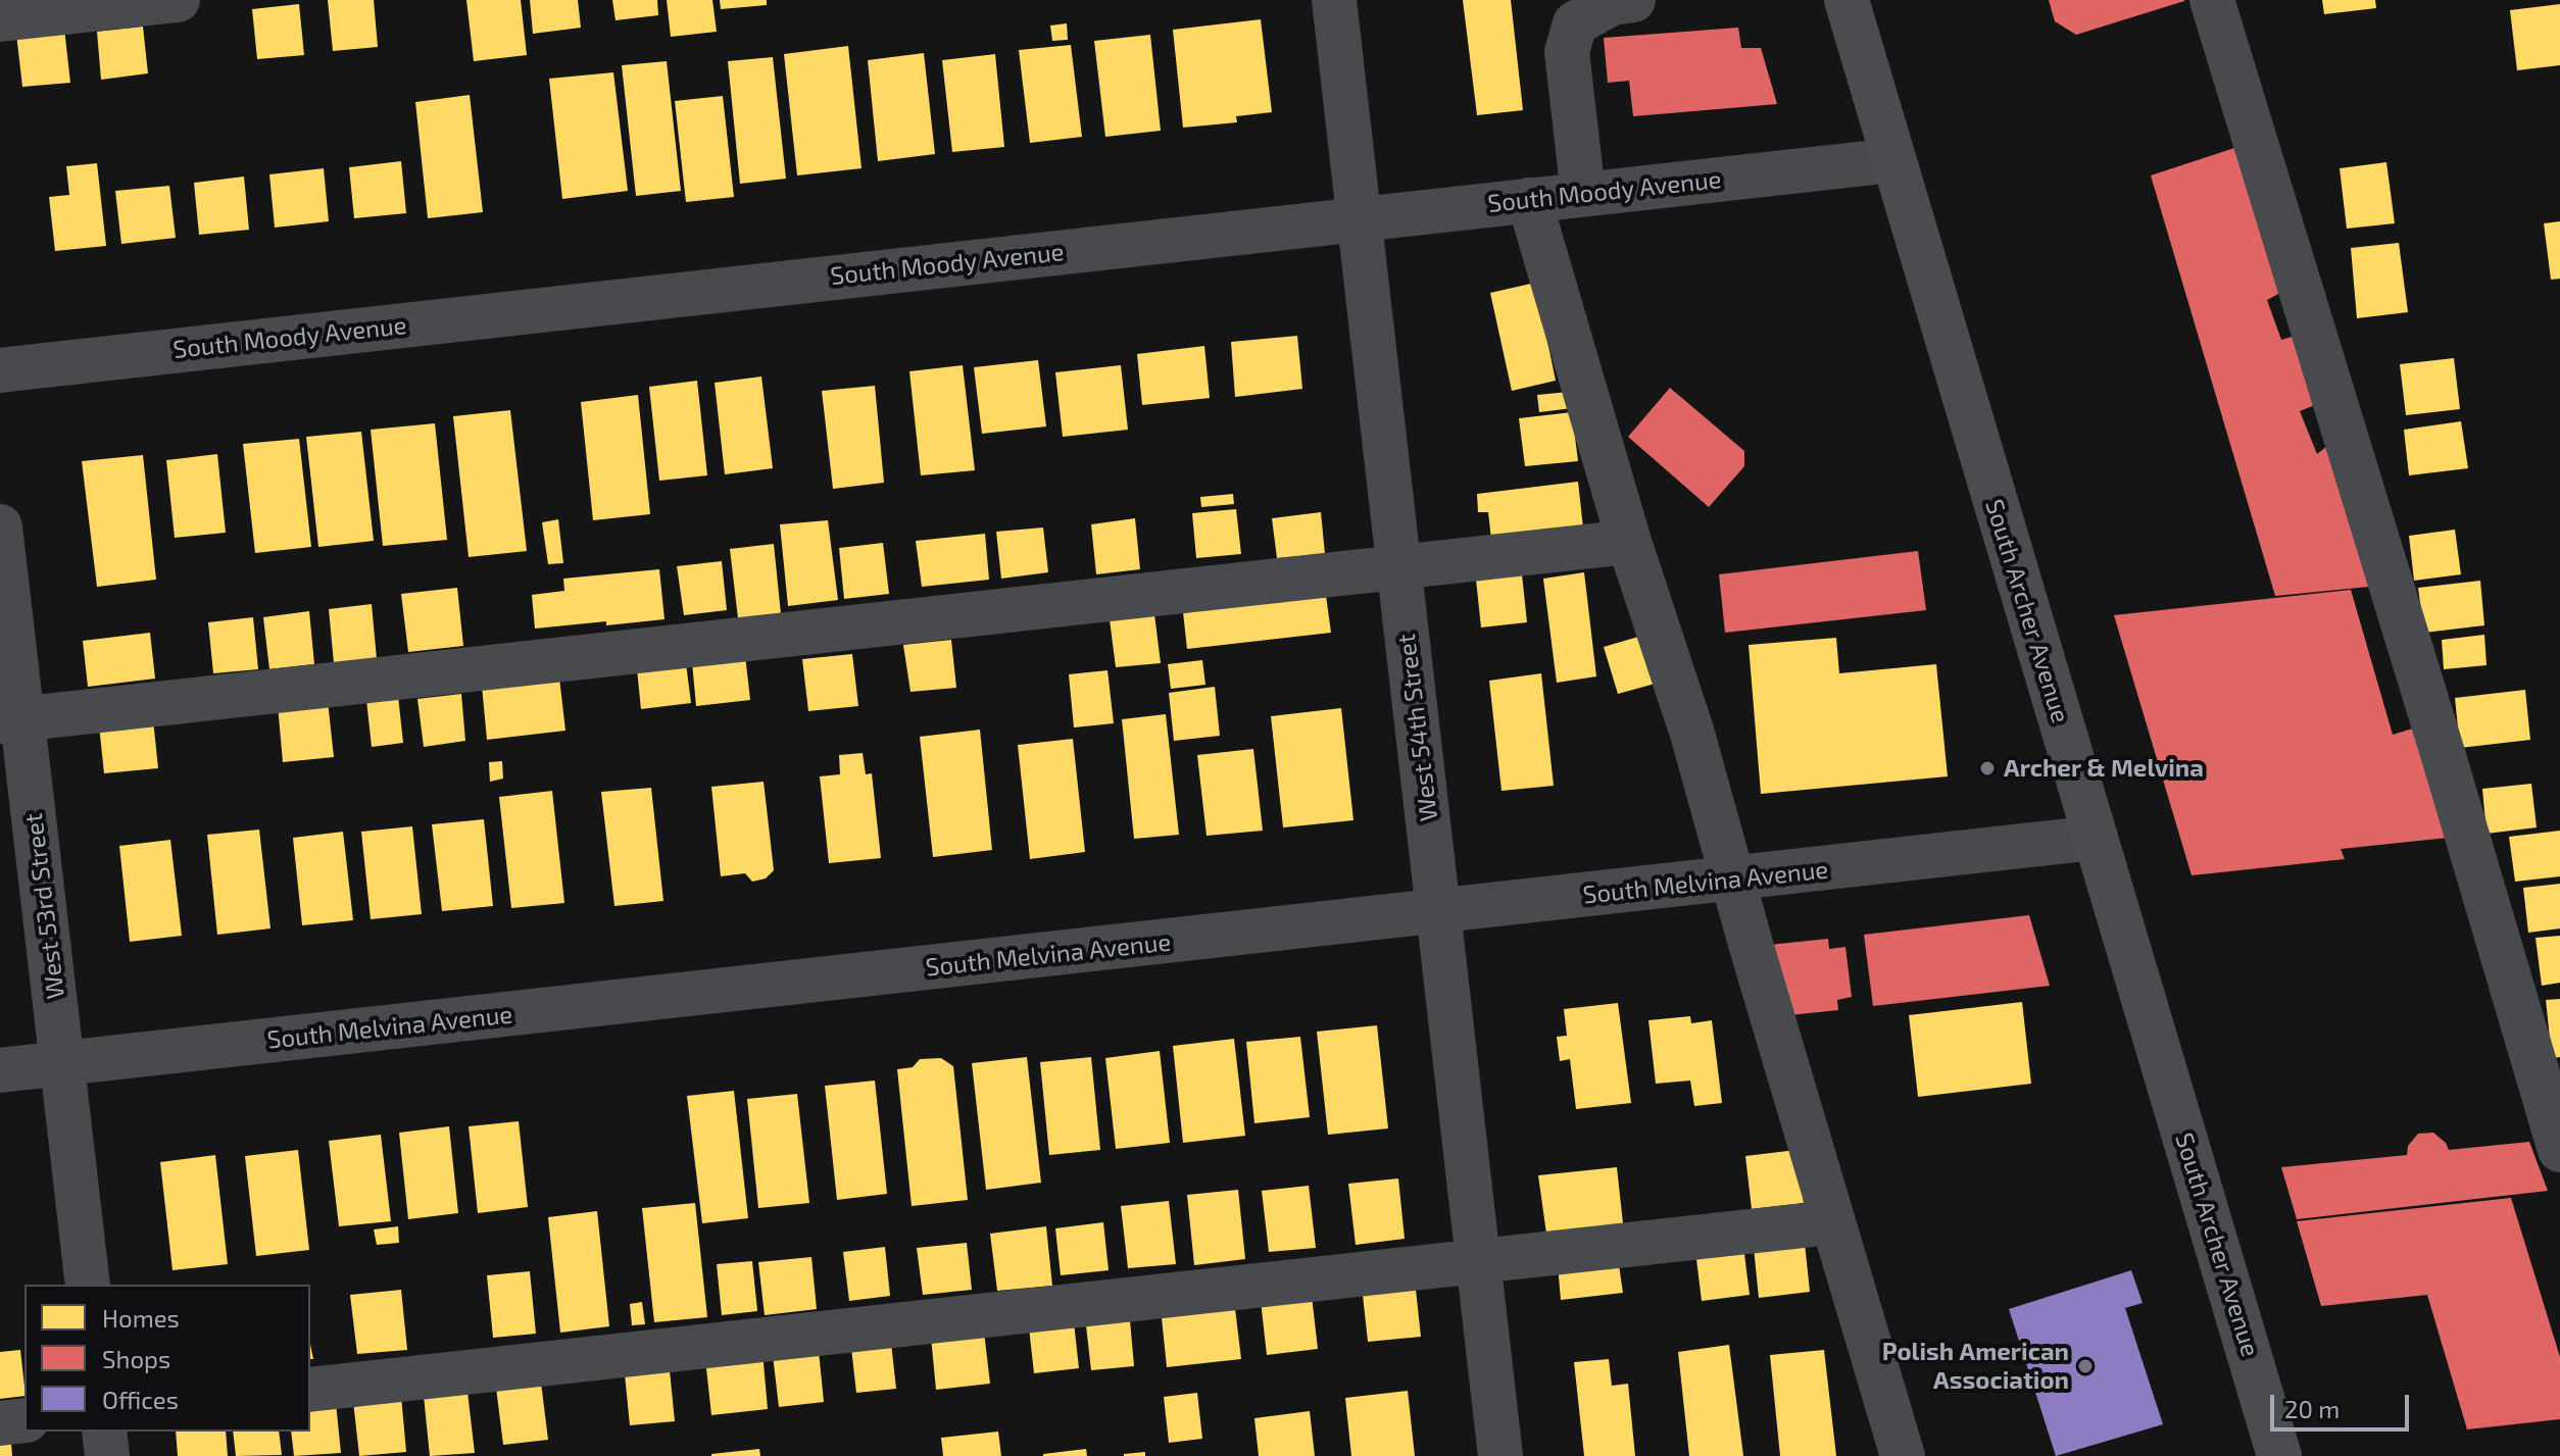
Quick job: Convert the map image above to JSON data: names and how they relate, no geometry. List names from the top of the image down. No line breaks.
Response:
{"streets":{"main road":["South Archer Avenue"],"street":["South Moody Avenue","West 54th Street","South Melvina Avenue","West 53rd Street"]},"crossings":[["South Moody Avenue","South Archer Avenue"],["South Moody Avenue","West 54th Street"],["South Archer Avenue","South Melvina Avenue"],["West 54th Street","South Melvina Avenue"],["South Melvina Avenue","West 53rd Street"]],"places":["Archer & Melvina","Polish American Association"],"legend":["Homes","Shops","Offices"],"scale_bar":"20 m"}
